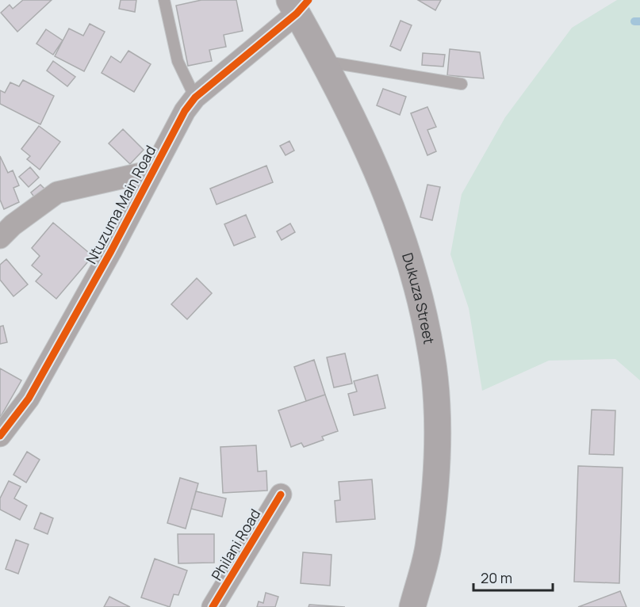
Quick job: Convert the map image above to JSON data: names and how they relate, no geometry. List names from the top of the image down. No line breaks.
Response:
{"streets":{"main road":["Dukuza Street"],"street":["Ntuzuma Main Road","Philani Road"]},"crossings":[["Ntuzuma Main Road","Dukuza Street"]],"scale_bar":"20 m"}
